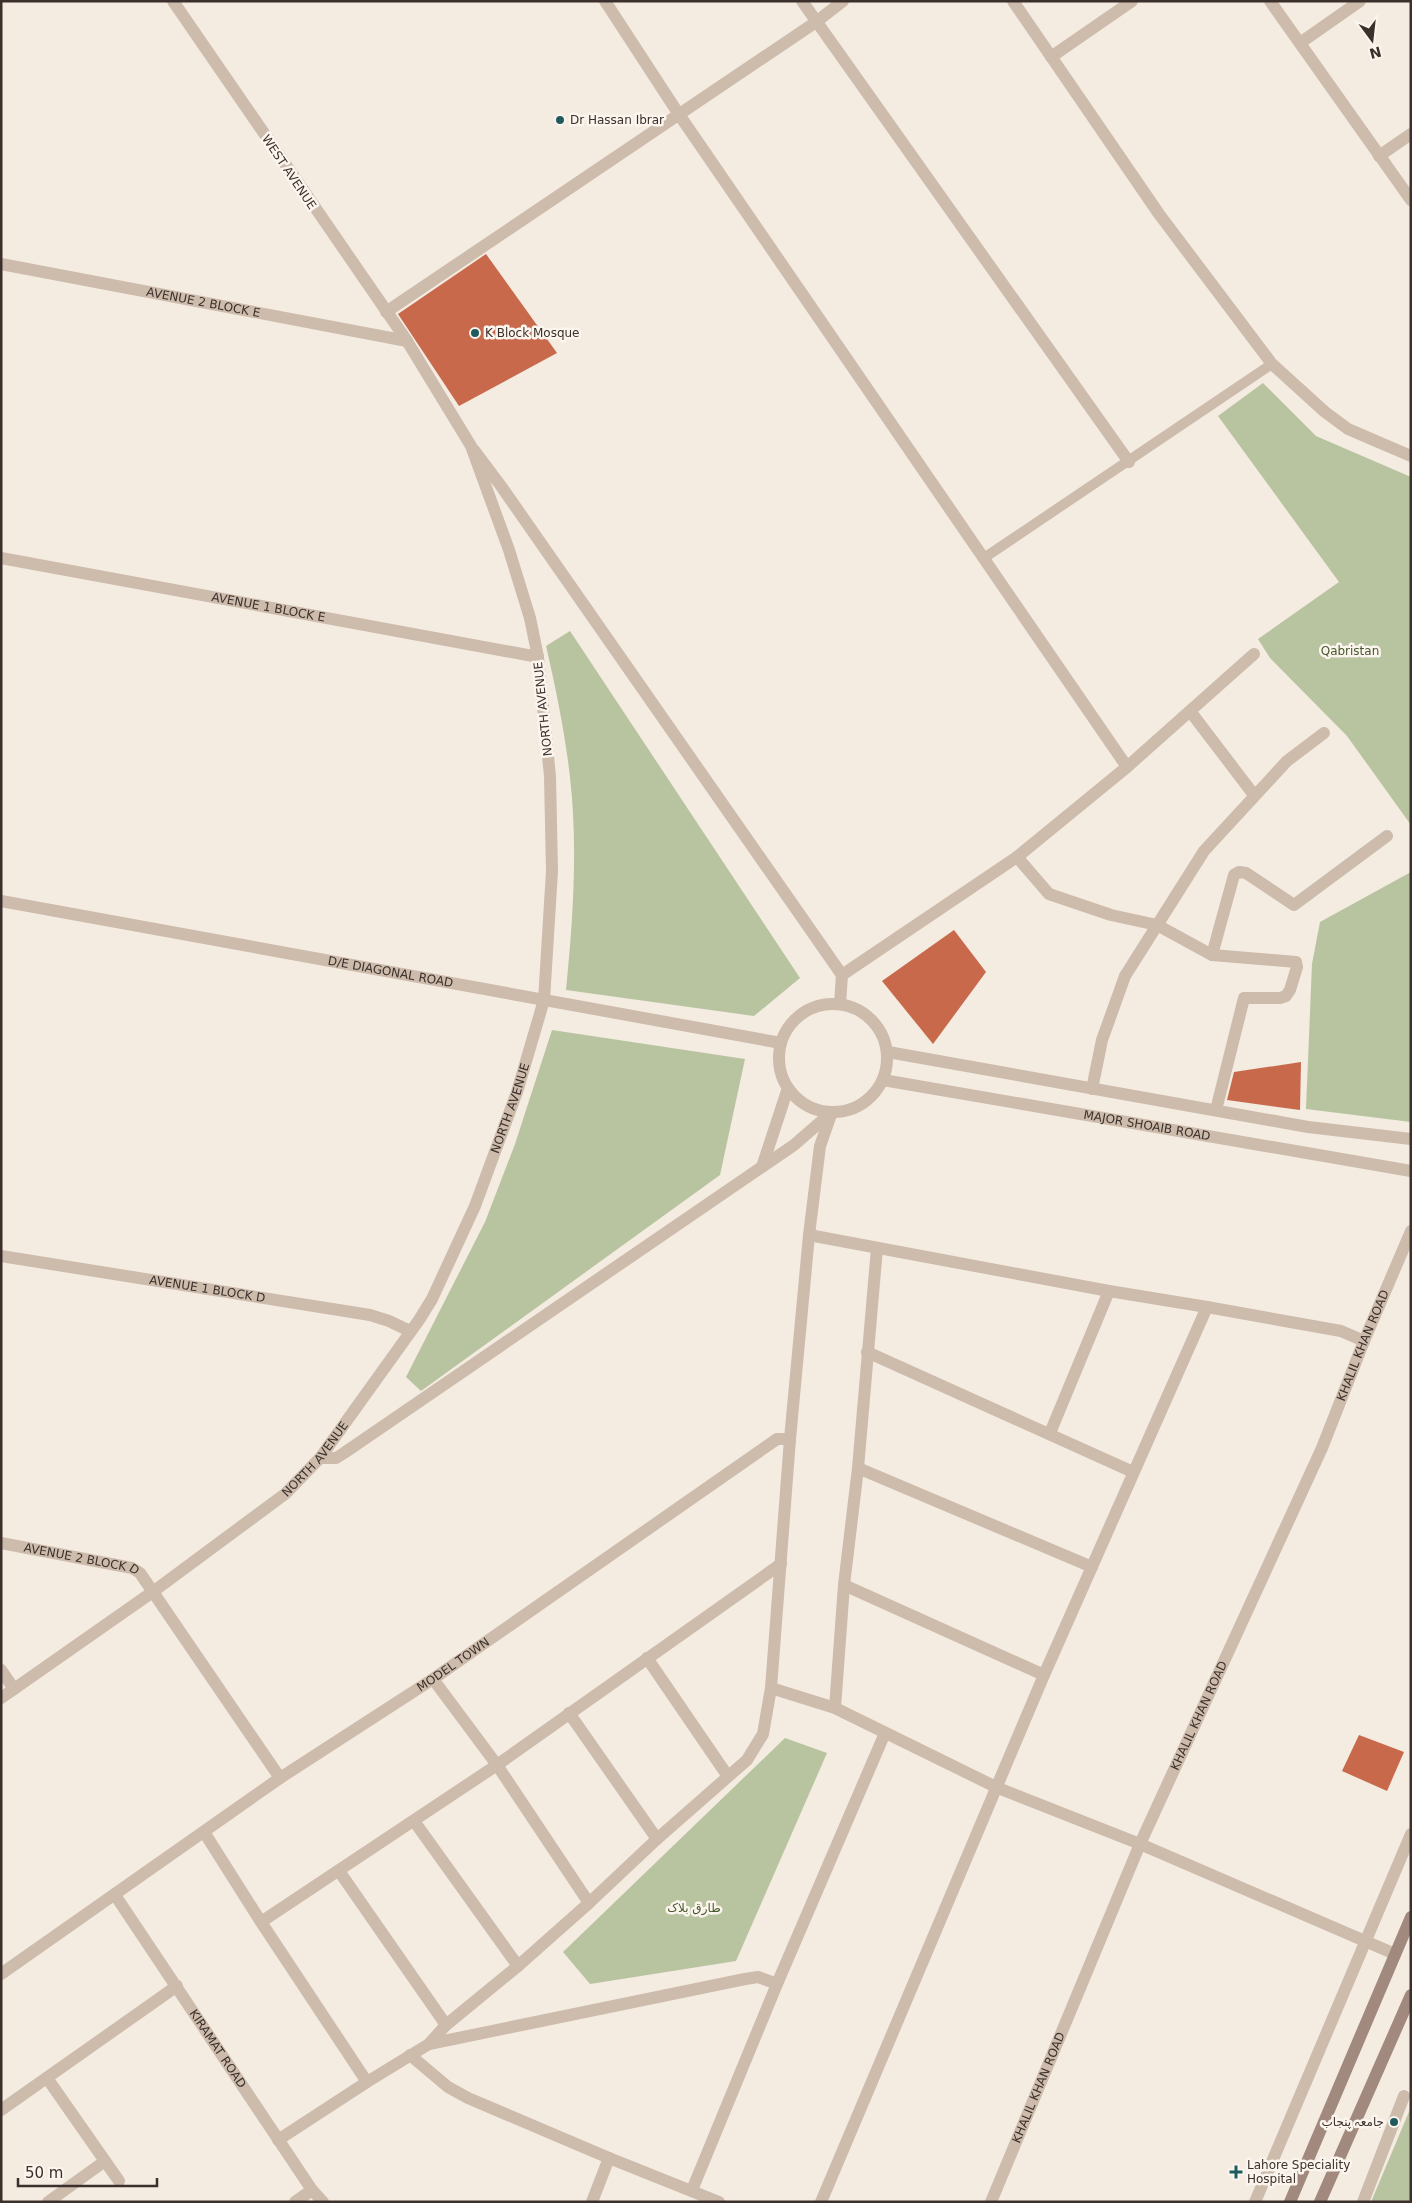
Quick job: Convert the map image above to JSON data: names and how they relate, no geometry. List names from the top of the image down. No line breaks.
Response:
{"streets":{"street":["WEST AVENUE","AVENUE 2 BLOCK E","AVENUE 1 BLOCK E","NORTH AVENUE","D/E DIAGONAL ROAD","MAJOR SHOAIB ROAD","AVENUE 1 BLOCK D","KHALIL KHAN ROAD","AVENUE 2 BLOCK D","MODEL TOWN","KIRAMAT ROAD"]},"crossings":[["WEST AVENUE","AVENUE 2 BLOCK E"],["WEST AVENUE","NORTH AVENUE"],["AVENUE 2 BLOCK E","NORTH AVENUE"],["AVENUE 1 BLOCK E","NORTH AVENUE"],["NORTH AVENUE","D/E DIAGONAL ROAD"],["NORTH AVENUE","AVENUE 1 BLOCK D"],["NORTH AVENUE","AVENUE 2 BLOCK D"],["D/E DIAGONAL ROAD","MAJOR SHOAIB ROAD"],["AVENUE 2 BLOCK D","MODEL TOWN"],["MODEL TOWN","KIRAMAT ROAD"]],"parks":["Qabristan","طارق بلاک"],"places":{"other":["Dr Hassan Ibrar","K Block Mosque","جامعہ پنجاب"],"health":["Lahore Speciality Hospital"]},"scale_bar":"50 m","north":"bottom"}
